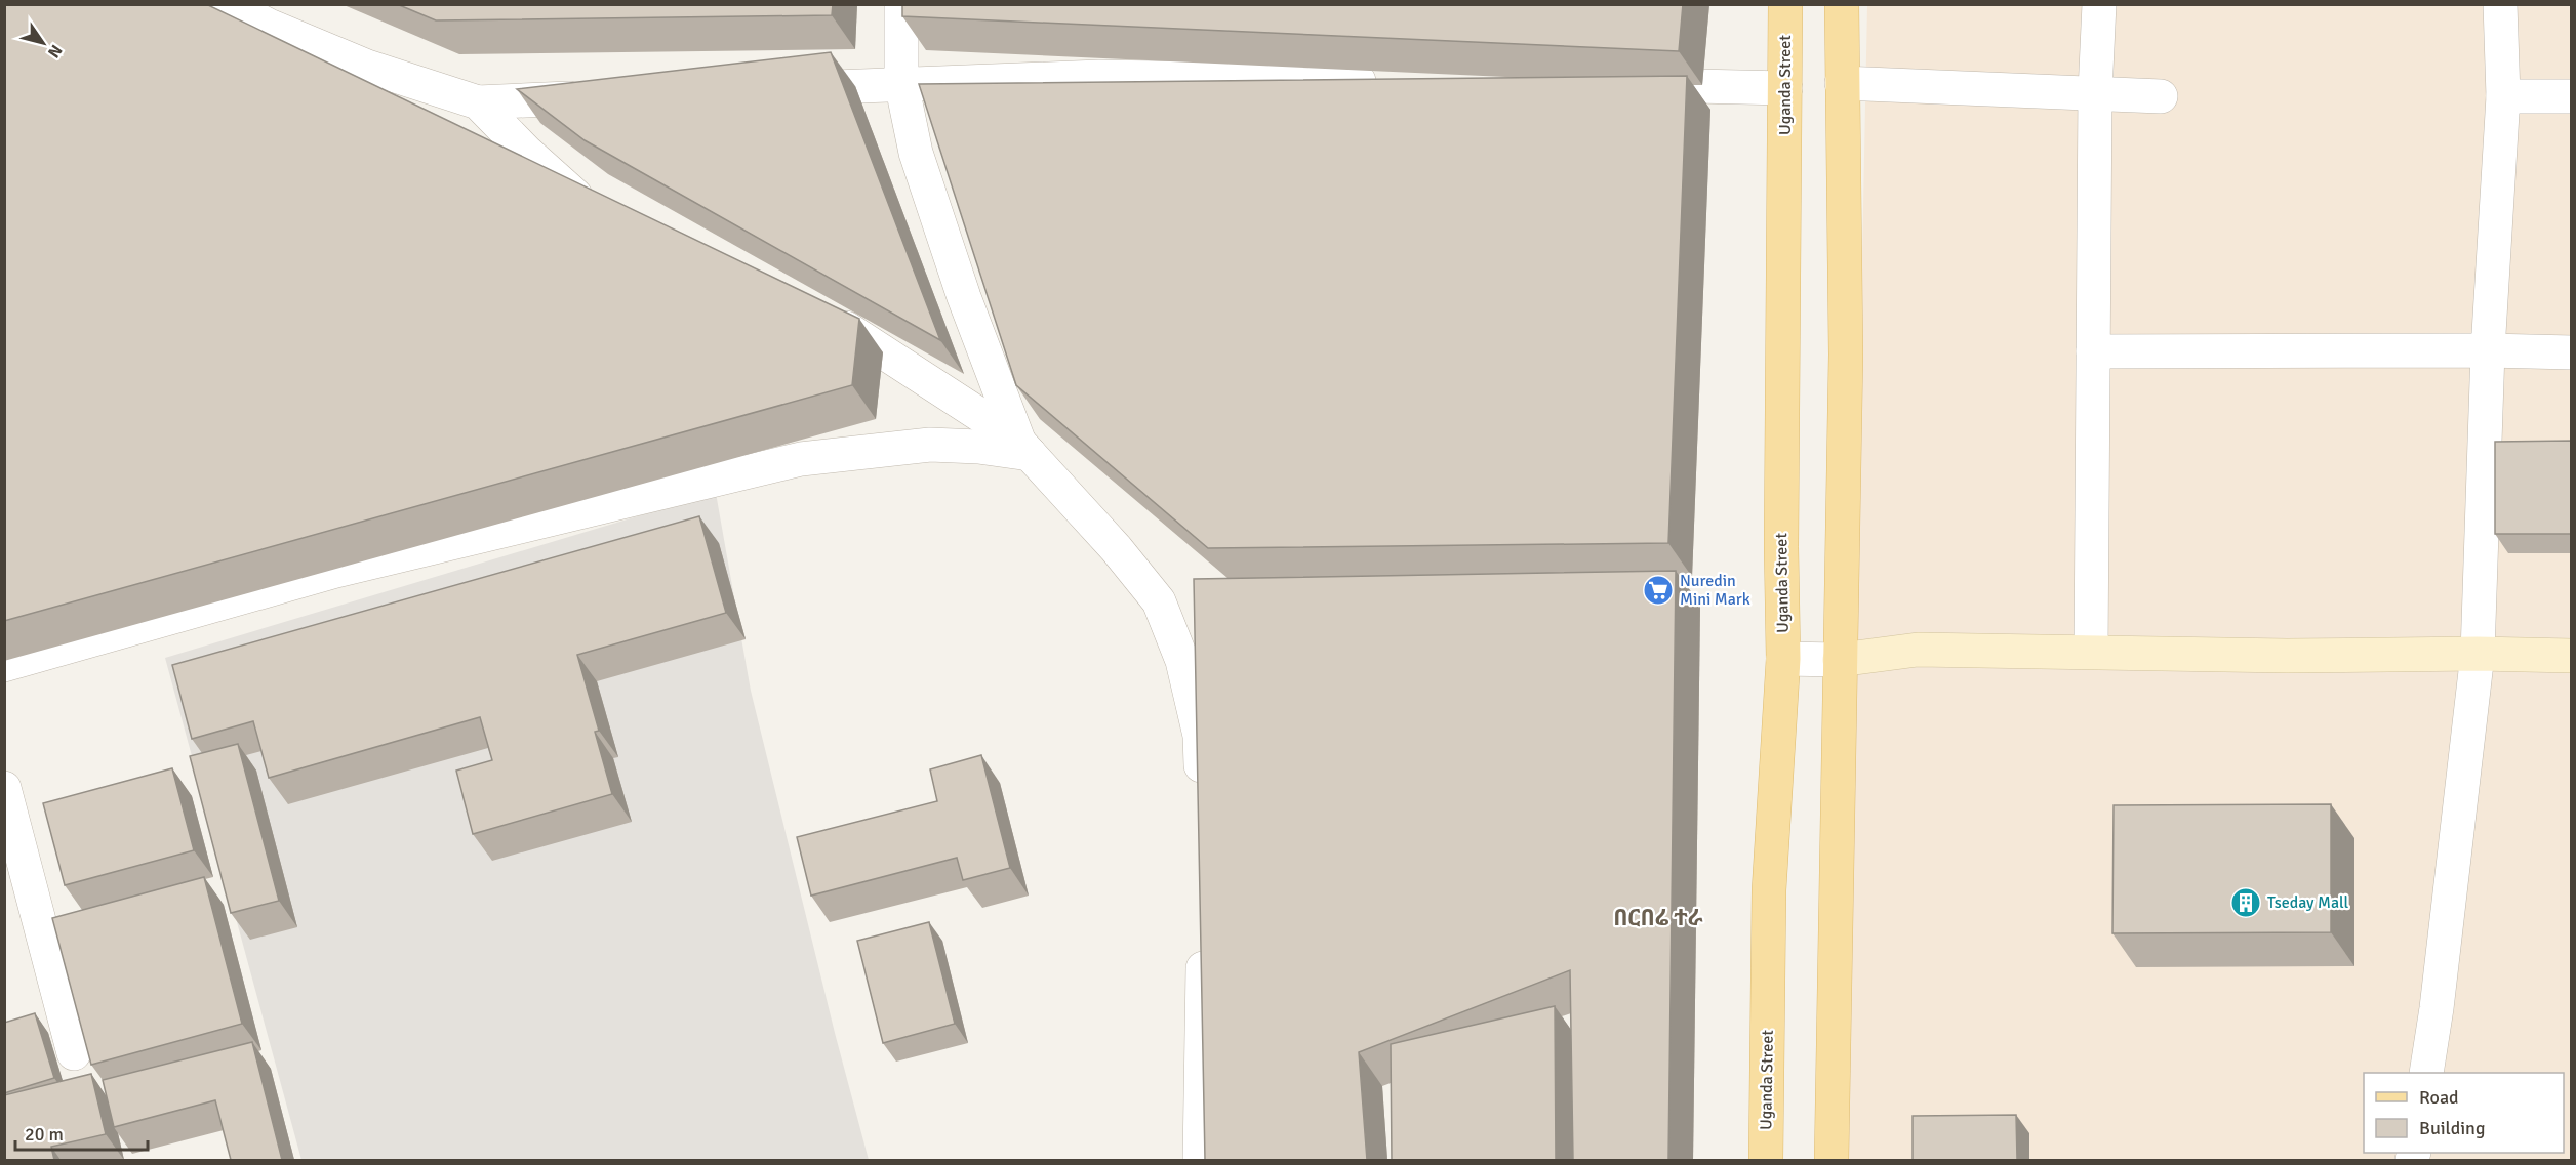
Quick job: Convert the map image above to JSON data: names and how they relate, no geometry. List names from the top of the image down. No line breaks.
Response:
{"streets":{"main road":["Uganda Street"]},"districts":["በርበሬ ተራ"],"places":{"supermarket":["Nuredin Mini Mark"],"building":["Tseday Mall"]},"legend":["Road","Building"],"scale_bar":"20 m","north":"bottom right"}
